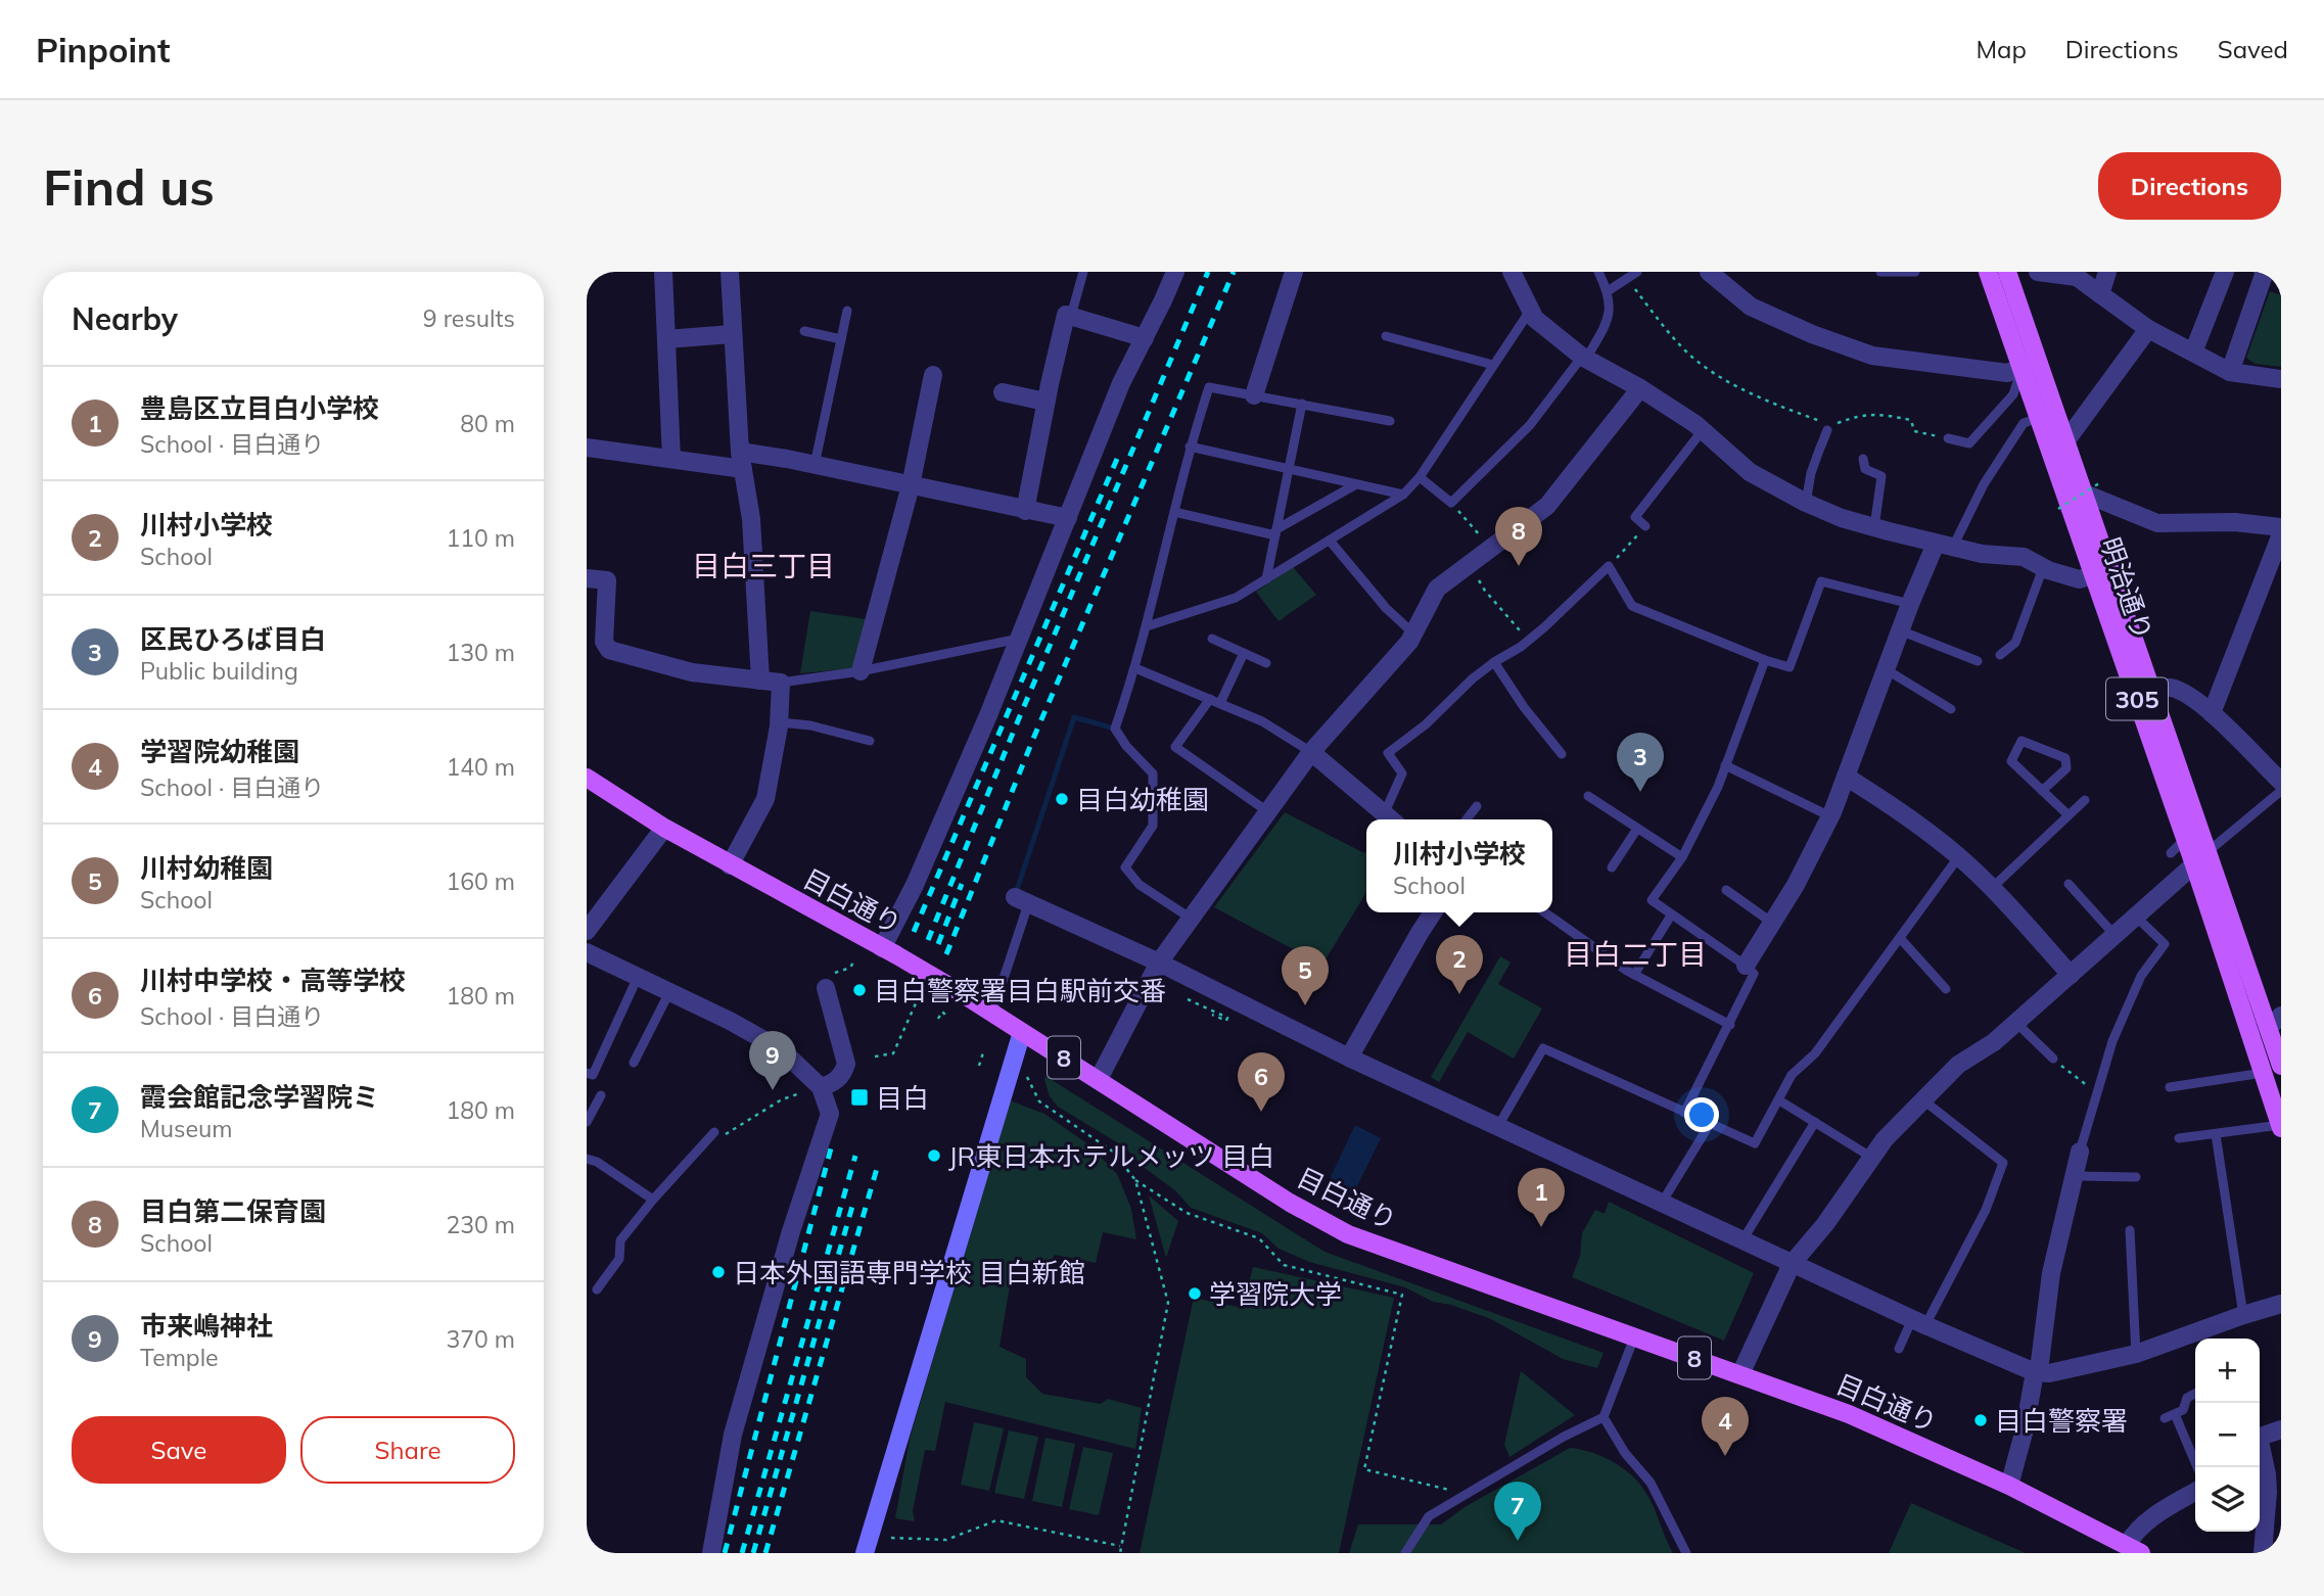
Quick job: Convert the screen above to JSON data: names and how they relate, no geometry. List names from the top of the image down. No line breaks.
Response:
{"streets":{"main road":["明治通り","305","目白通り","8"]},"districts":["目白三丁目","目白二丁目"],"places":{"other":["目白幼稚園","目白警察署目白駅前交番","JR東日本ホテルメッツ 目白","日本外国語専門学校 目白新館","学習院大学","目白警察署"],"transit":["目白"]},"page":{"header":"Pinpoint","nav":["Map","Directions","Saved"],"buttons":["Directions",["Save","Share"]],"title":"Find us","heading":["Nearby","9 results"],"list":[{"mark":"1","name":"豊島区立目白小学校","note":"School · 目白通り","value":"80 m"},{"mark":"2","name":"川村小学校","note":"School","value":"110 m"},{"mark":"3","name":"区民ひろば目白","note":"Public building","value":"130 m"},{"mark":"4","name":"学習院幼稚園","note":"School · 目白通り","value":"140 m"},{"mark":"5","name":"川村幼稚園","note":"School","value":"160 m"},{"mark":"6","name":"川村中学校・高等学校","note":"School · 目白通り","value":"180 m"},{"mark":"7","name":"霞会館記念学習院ミ","note":"Museum","value":"180 m"},{"mark":"8","name":"目白第二保育園","note":"School","value":"230 m"},{"mark":"9","name":"市来嶋神社","note":"Temple","value":"370 m"}],"pins":["8","3","2","5","9","6","1","4","7"],"popup":["川村小学校","School"],"map_buttons":["+","−"]}}
